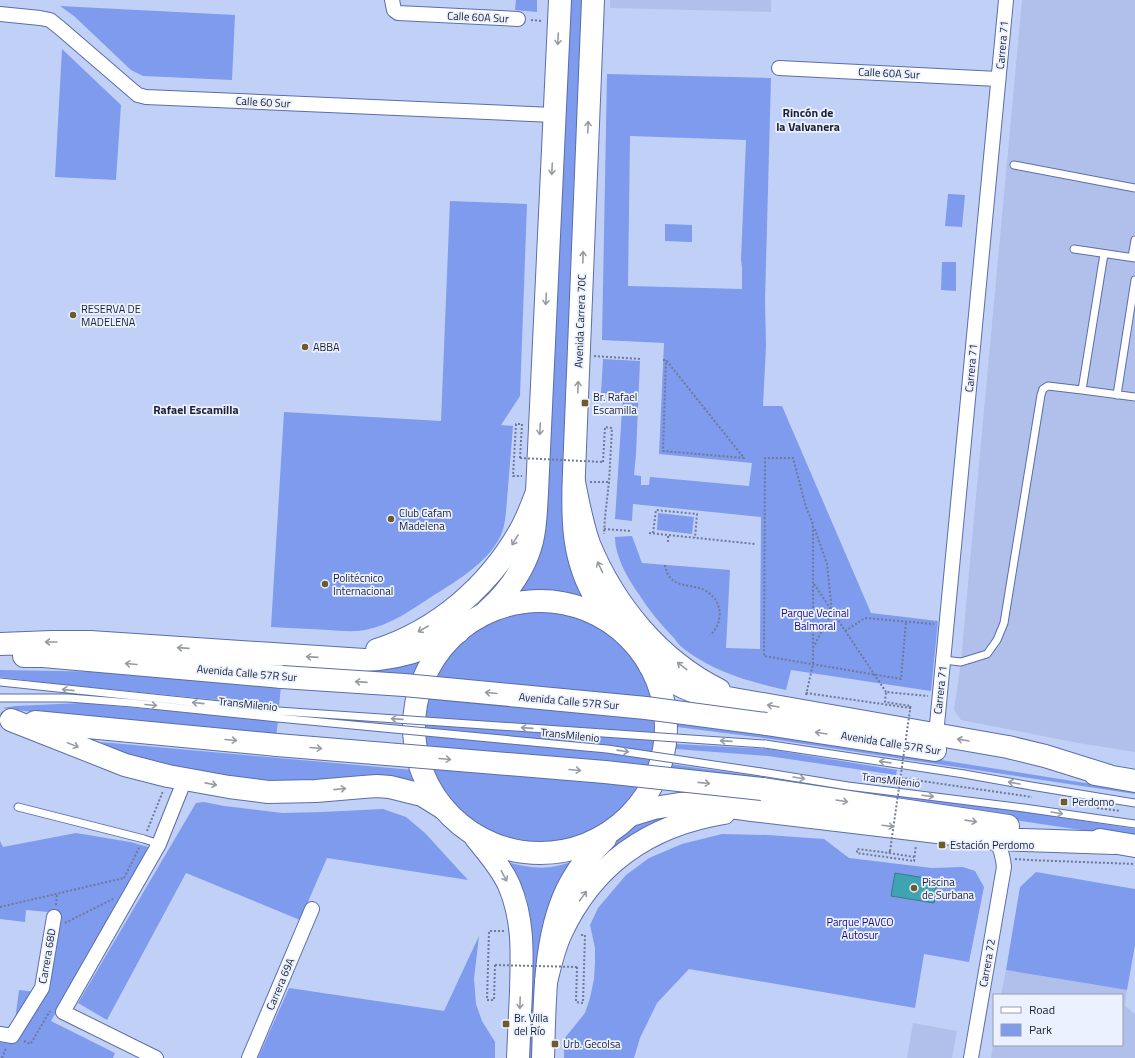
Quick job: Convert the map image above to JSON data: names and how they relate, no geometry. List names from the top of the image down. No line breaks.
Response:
{"streets":{"main road":["Avenida Carrera 70C","Avenida Calle 57R Sur"],"street":["Calle 60A Sur","Carrera 71","Calle 60 Sur","Carrera 68D","Carrera 72","Carrera 69A"],"lane":["TransMilenio"]},"crossings":[["Calle 60A Sur","Carrera 71"],["Avenida Calle 57R Sur","TransMilenio"]],"districts":["Rincón de la Valvanera","Rafael Escamilla"],"parks":["Parque Vecinal Balmoral","Parque PAVCO Autosur"],"places":{"other":["RESERVA DE MADELENA","ABBA","Club Cafam Madelena","Politécnico Internacional","Piscina de Surbana"],"transit":["Br. Rafael Escamilla","Perdomo","Estación Perdomo","Br. Villa del Río","Urb. Gecolsa"]},"legend":["Road","Park"]}
